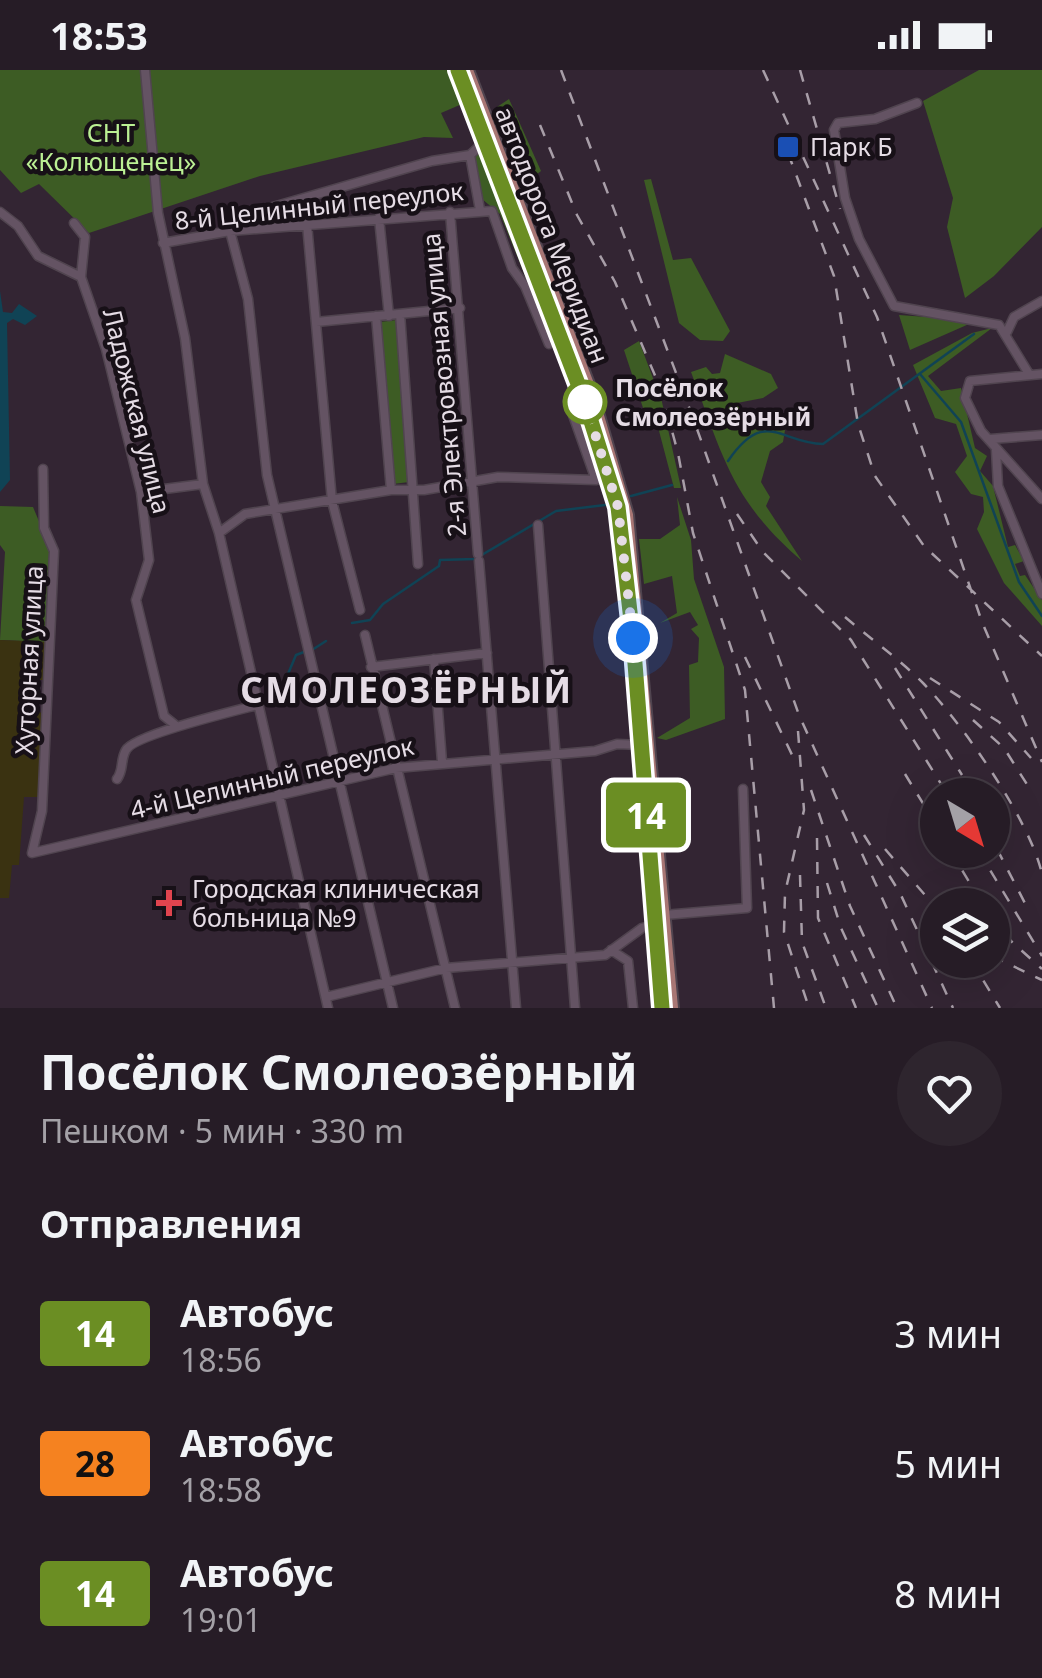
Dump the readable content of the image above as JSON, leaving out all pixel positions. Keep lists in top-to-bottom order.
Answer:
{
  "streets": {
    "main road": ["автодорога Меридиан"],
    "street": [
      "8-й Целинный переулок",
      "2-я Электровозная улица",
      "Ладожская улица",
      "Хуторная улица",
      "4-й Целинный переулок"
    ]
  },
  "crossings": [
    ["8-й Целинный переулок", "2-я Электровозная улица"],
    ["автодорога Меридиан", "4-й Целинный переулок"],
    ["2-я Электровозная улица", "4-й Целинный переулок"],
    ["Хуторная улица", "4-й Целинный переулок"]
  ],
  "districts": ["СМОЛЕОЗЁРНЫЙ"],
  "parks": ["СНТ «Колющенец»"],
  "places": {
    "transit": ["Парк Б"],
    "other": ["Посёлок Смолеозёрный"],
    "health": ["Городская клиническая больница №9"]
  },
  "lines": ["bus line 14"],
  "north": "bottom right",
  "page": {
    "status": "18:53",
    "on_map": "14",
    "heading": [
      ["Посёлок Смолеозёрный", "Пешком · 5 мин · 330 m"],
      "Отправления"
    ],
    "list": [
      {
        "mark": "14",
        "name": "Автобус",
        "note": "18:56",
        "value": "3 мин"
      },
      {
        "mark": "28",
        "name": "Автобус",
        "note": "18:58",
        "value": "5 мин"
      },
      {
        "mark": "14",
        "name": "Автобус",
        "note": "19:01",
        "value": "8 мин"
      }
    ]
  }
}
